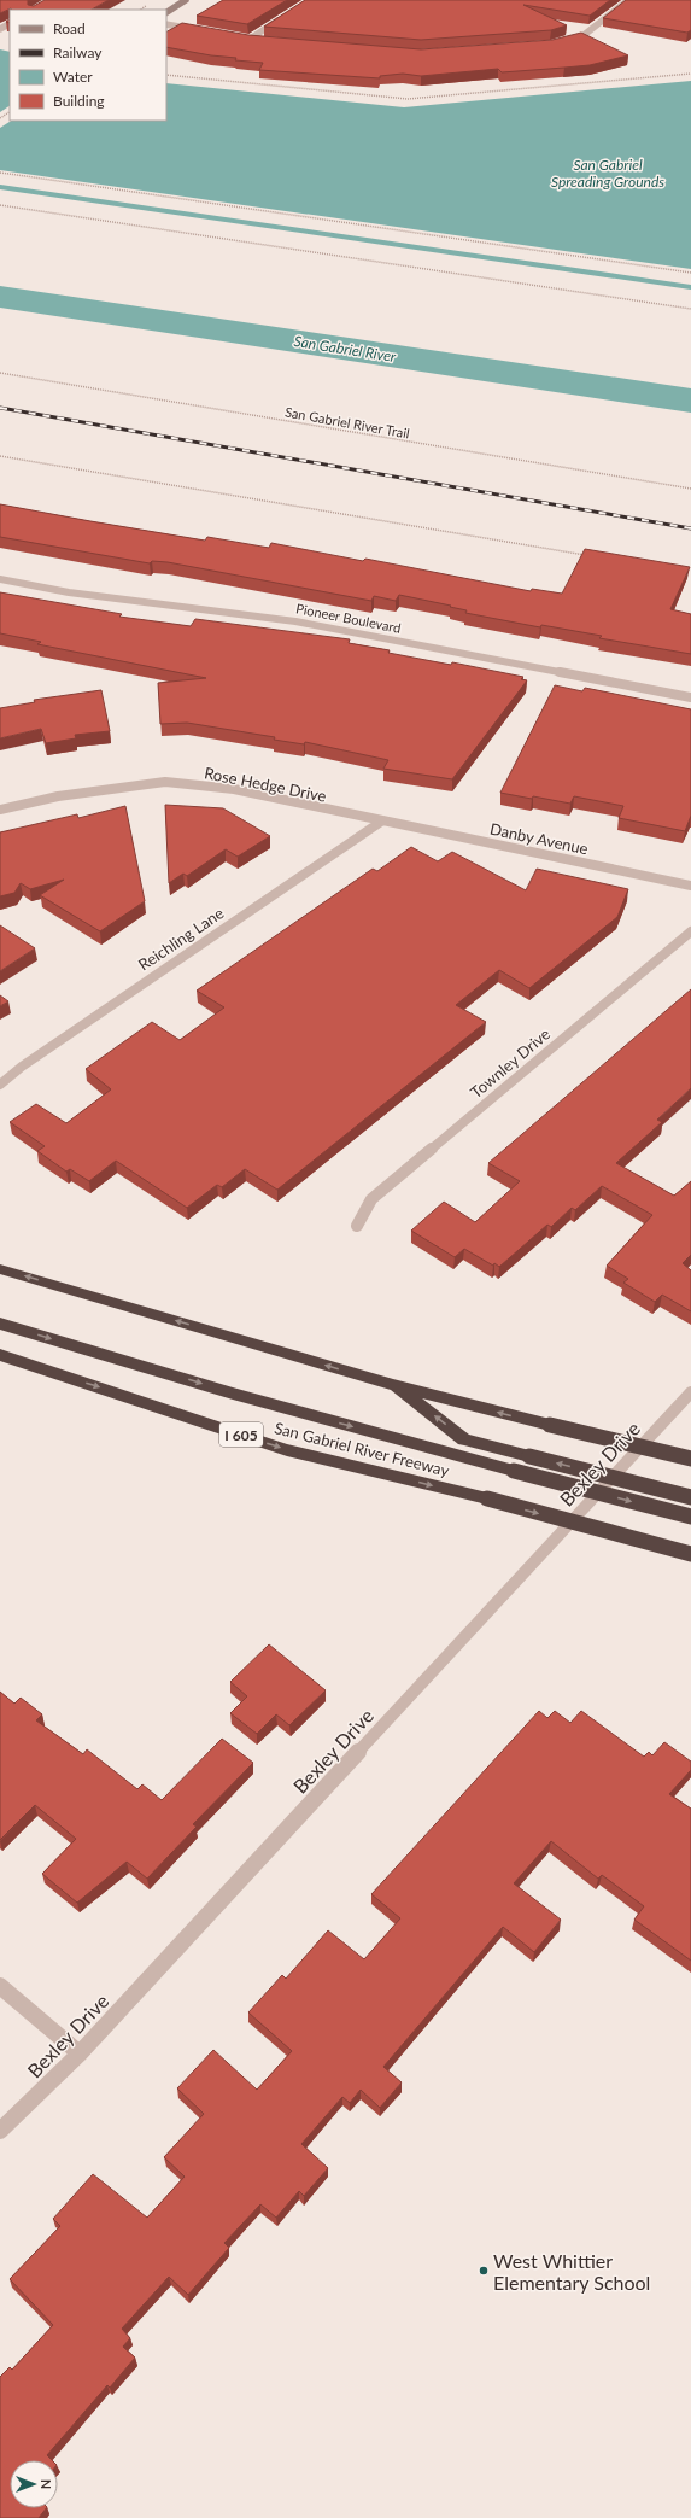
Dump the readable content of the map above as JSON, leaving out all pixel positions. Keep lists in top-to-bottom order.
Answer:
{
  "streets": {
    "highway": ["I 605", "San Gabriel River Freeway"],
    "street": [
      "Pioneer Boulevard",
      "Rose Hedge Drive",
      "Danby Avenue",
      "Reichling Lane",
      "Townley Drive",
      "Bexley Drive"
    ],
    "path": ["San Gabriel River Trail"]
  },
  "crossings": [
    ["Rose Hedge Drive", "Danby Avenue"],
    ["Rose Hedge Drive", "Reichling Lane"],
    ["Danby Avenue", "Reichling Lane"]
  ],
  "water": ["San Gabriel Spreading Grounds", "San Gabriel River"],
  "places": ["West Whittier Elementary School"],
  "legend": [
    "Road",
    "Railway",
    "Water",
    "Building"
  ],
  "north": "right"
}
